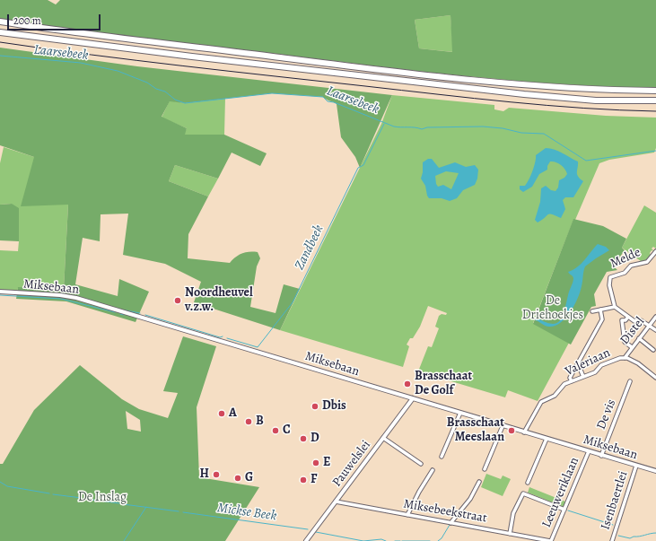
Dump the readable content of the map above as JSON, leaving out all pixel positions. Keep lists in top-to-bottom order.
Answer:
{
  "streets": {
    "street": [
      "Melde",
      "Miksebaan",
      "Distel",
      "Valeriaan",
      "De vis",
      "Pauwelslei",
      "Leeuweriklaan",
      "Isenbaertlei",
      "Miksebeekstraat"
    ]
  },
  "crossings": [
    ["Miksebaan", "Valeriaan"],
    ["Miksebaan", "De vis"],
    ["Miksebaan", "Pauwelslei"],
    ["Miksebaan", "Leeuweriklaan"],
    ["Miksebaan", "Isenbaertlei"],
    ["Distel", "Valeriaan"],
    ["Pauwelslei", "Miksebeekstraat"],
    ["Leeuweriklaan", "Miksebeekstraat"]
  ],
  "water": ["Laarsebeek", "Zandbeek", "Mickse Beek"],
  "parks": ["De Driehoekjes", "De Inslag"],
  "places": [
    "Noordheuvel v.z.w.",
    "Brasschaat De Golf",
    "Dbis",
    "A",
    "B",
    "C",
    "Brasschaat Meeslaan",
    "D",
    "E",
    "H",
    "G",
    "F"
  ],
  "scale_bar": "200 m"
}
